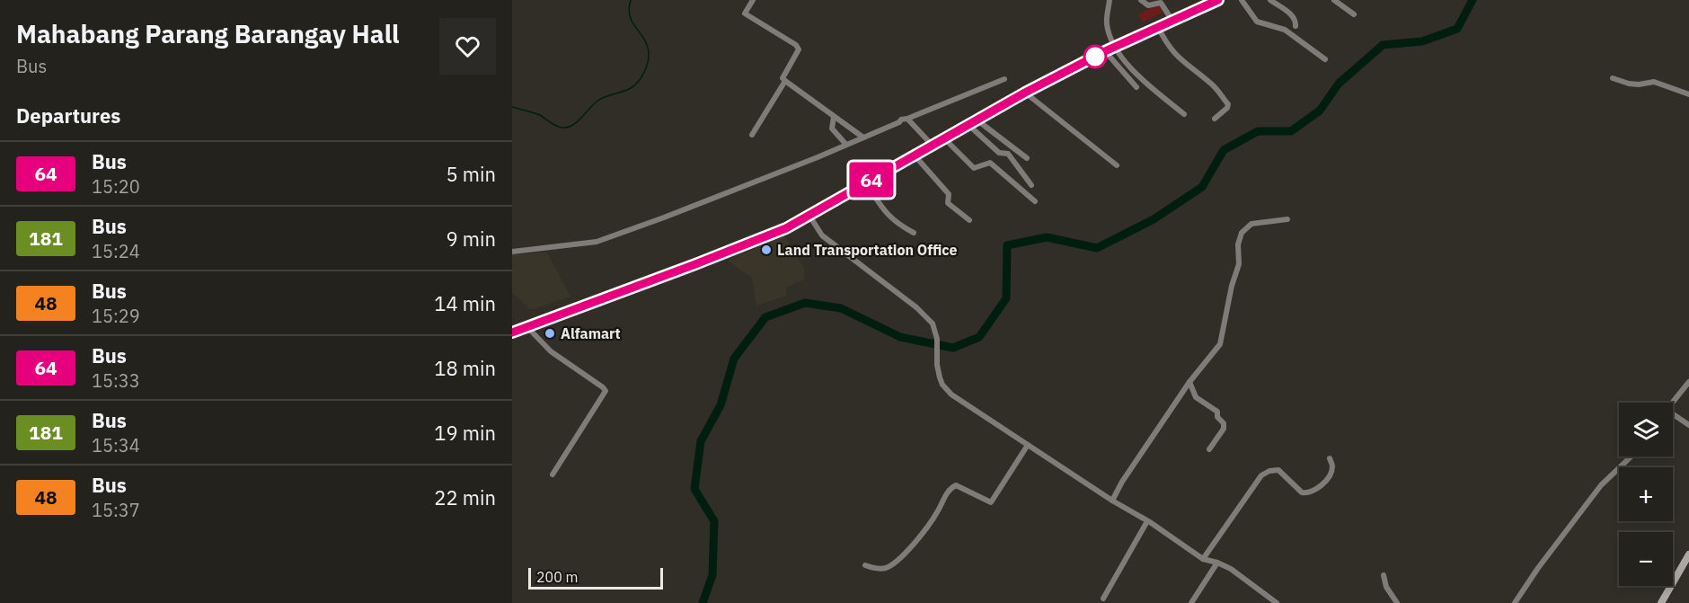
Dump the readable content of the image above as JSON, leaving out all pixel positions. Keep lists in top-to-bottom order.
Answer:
{
  "places": ["Land Transportation Office", "Alfamart"],
  "lines": ["bus line 64"],
  "scale_bar": "200 m",
  "page": {
    "heading": [
      ["Mahabang Parang Barangay Hall", "Bus"],
      "Departures"
    ],
    "on_map": "64",
    "list": [
      {
        "mark": "64",
        "name": "Bus",
        "note": "15:20",
        "value": "5 min"
      },
      {
        "mark": "181",
        "name": "Bus",
        "note": "15:24",
        "value": "9 min"
      },
      {
        "mark": "48",
        "name": "Bus",
        "note": "15:29",
        "value": "14 min"
      },
      {
        "mark": "64",
        "name": "Bus",
        "note": "15:33",
        "value": "18 min"
      },
      {
        "mark": "181",
        "name": "Bus",
        "note": "15:34",
        "value": "19 min"
      },
      {
        "mark": "48",
        "name": "Bus",
        "note": "15:37",
        "value": "22 min"
      }
    ],
    "map_buttons": ["+", "−"],
    "scale": "200 m"
  }
}
